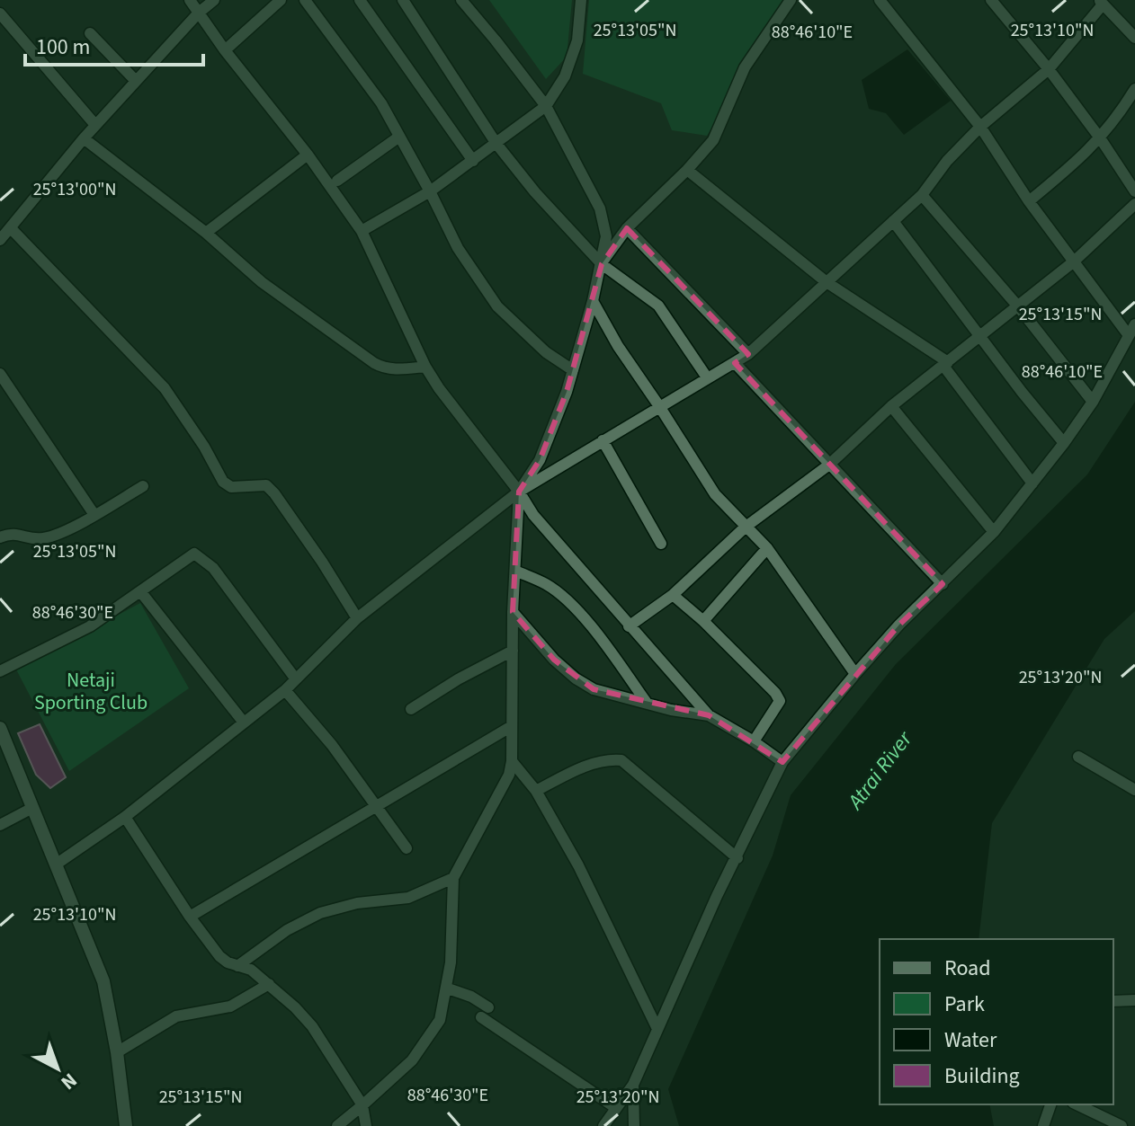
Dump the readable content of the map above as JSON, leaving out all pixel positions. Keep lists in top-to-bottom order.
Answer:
{
  "water": ["Atrai River"],
  "parks": ["Netaji Sporting Club"],
  "legend": [
    "Road",
    "Park",
    "Water",
    "Building"
  ],
  "scale_bar": "100 m",
  "north": "bottom right",
  "coordinates": [
    "25°13'05\"N",
    "25°13'10\"N",
    "88°46'10\"E",
    "25°13'00\"N",
    "25°13'15\"N",
    "88°46'30\"E",
    "25°13'20\"N"
  ]
}
